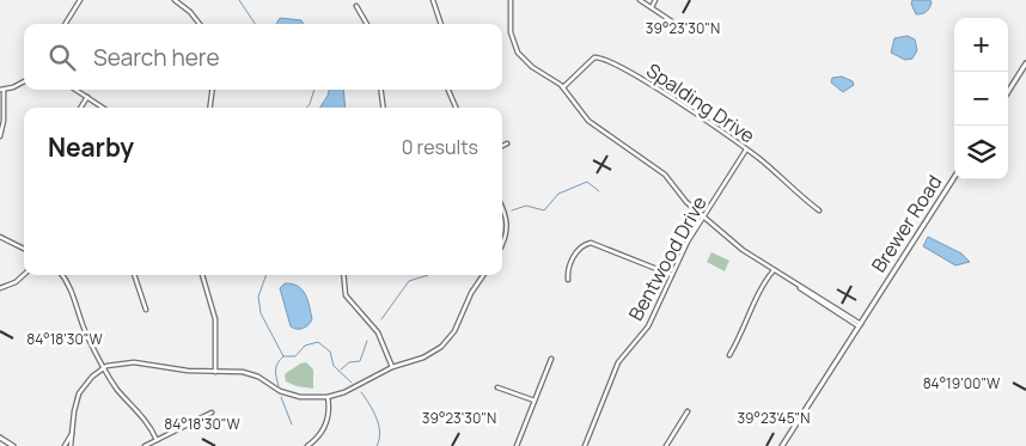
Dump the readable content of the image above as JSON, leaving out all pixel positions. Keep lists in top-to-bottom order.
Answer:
{
  "streets": {
    "street": ["Spalding Drive", "Brewer Road", "Bentwood Drive"]
  },
  "crossings": [
    ["Spalding Drive", "Bentwood Drive"]
  ],
  "page": {
    "map_buttons": ["+", "−"],
    "search": "Search here",
    "heading": ["Nearby", "0 results"]
  },
  "coordinates": [
    "39°23'30\"N",
    "84°18'30\"W",
    "84°19'00\"W",
    "39°23'45\"N"
  ]
}
